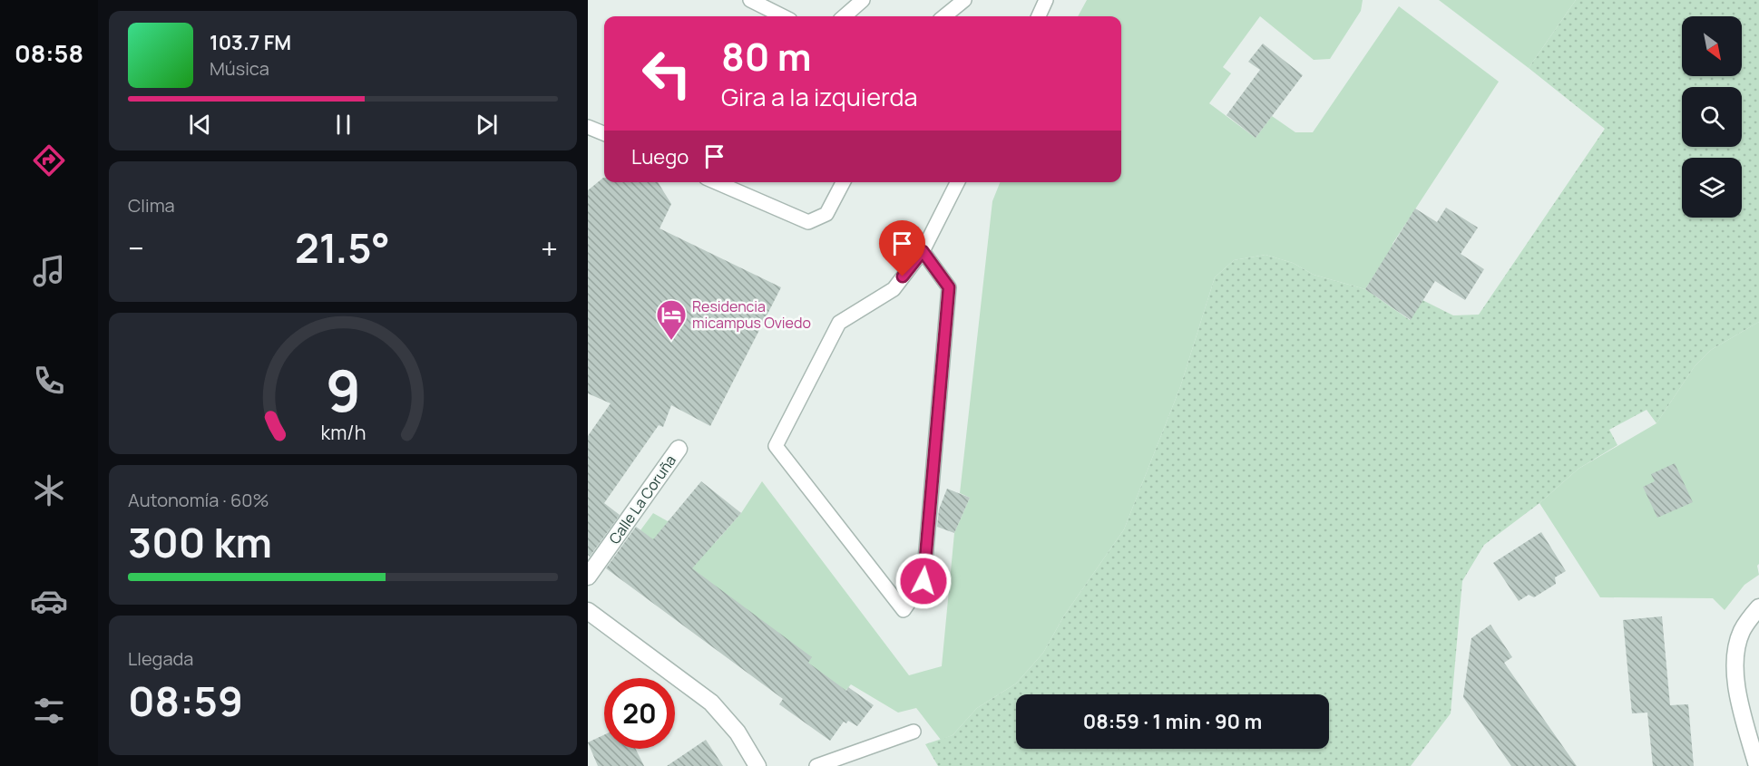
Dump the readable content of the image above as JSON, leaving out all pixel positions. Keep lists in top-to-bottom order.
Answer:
{
  "streets": {
    "street": ["Calle La Coruña"]
  },
  "places": {
    "hotel": ["Residencia micampus Oviedo"]
  },
  "north": "bottom right",
  "page": {
    "tabs": "08:58",
    "turn": ["80 m", "Gira a la izquierda"],
    "song": ["103.7 FM", "Música"],
    "then": "Luego",
    "tile": [
      "Clima",
      ["Autonomía · 60%", "300 km"],
      ["Llegada", "08:59"]
    ],
    "heat": ["−", "21.5°", "+"],
    "limit": "20",
    "trip": "08:59 · 1 min · 90 m",
    "gauge": ["9", "km/h"]
  }
}
